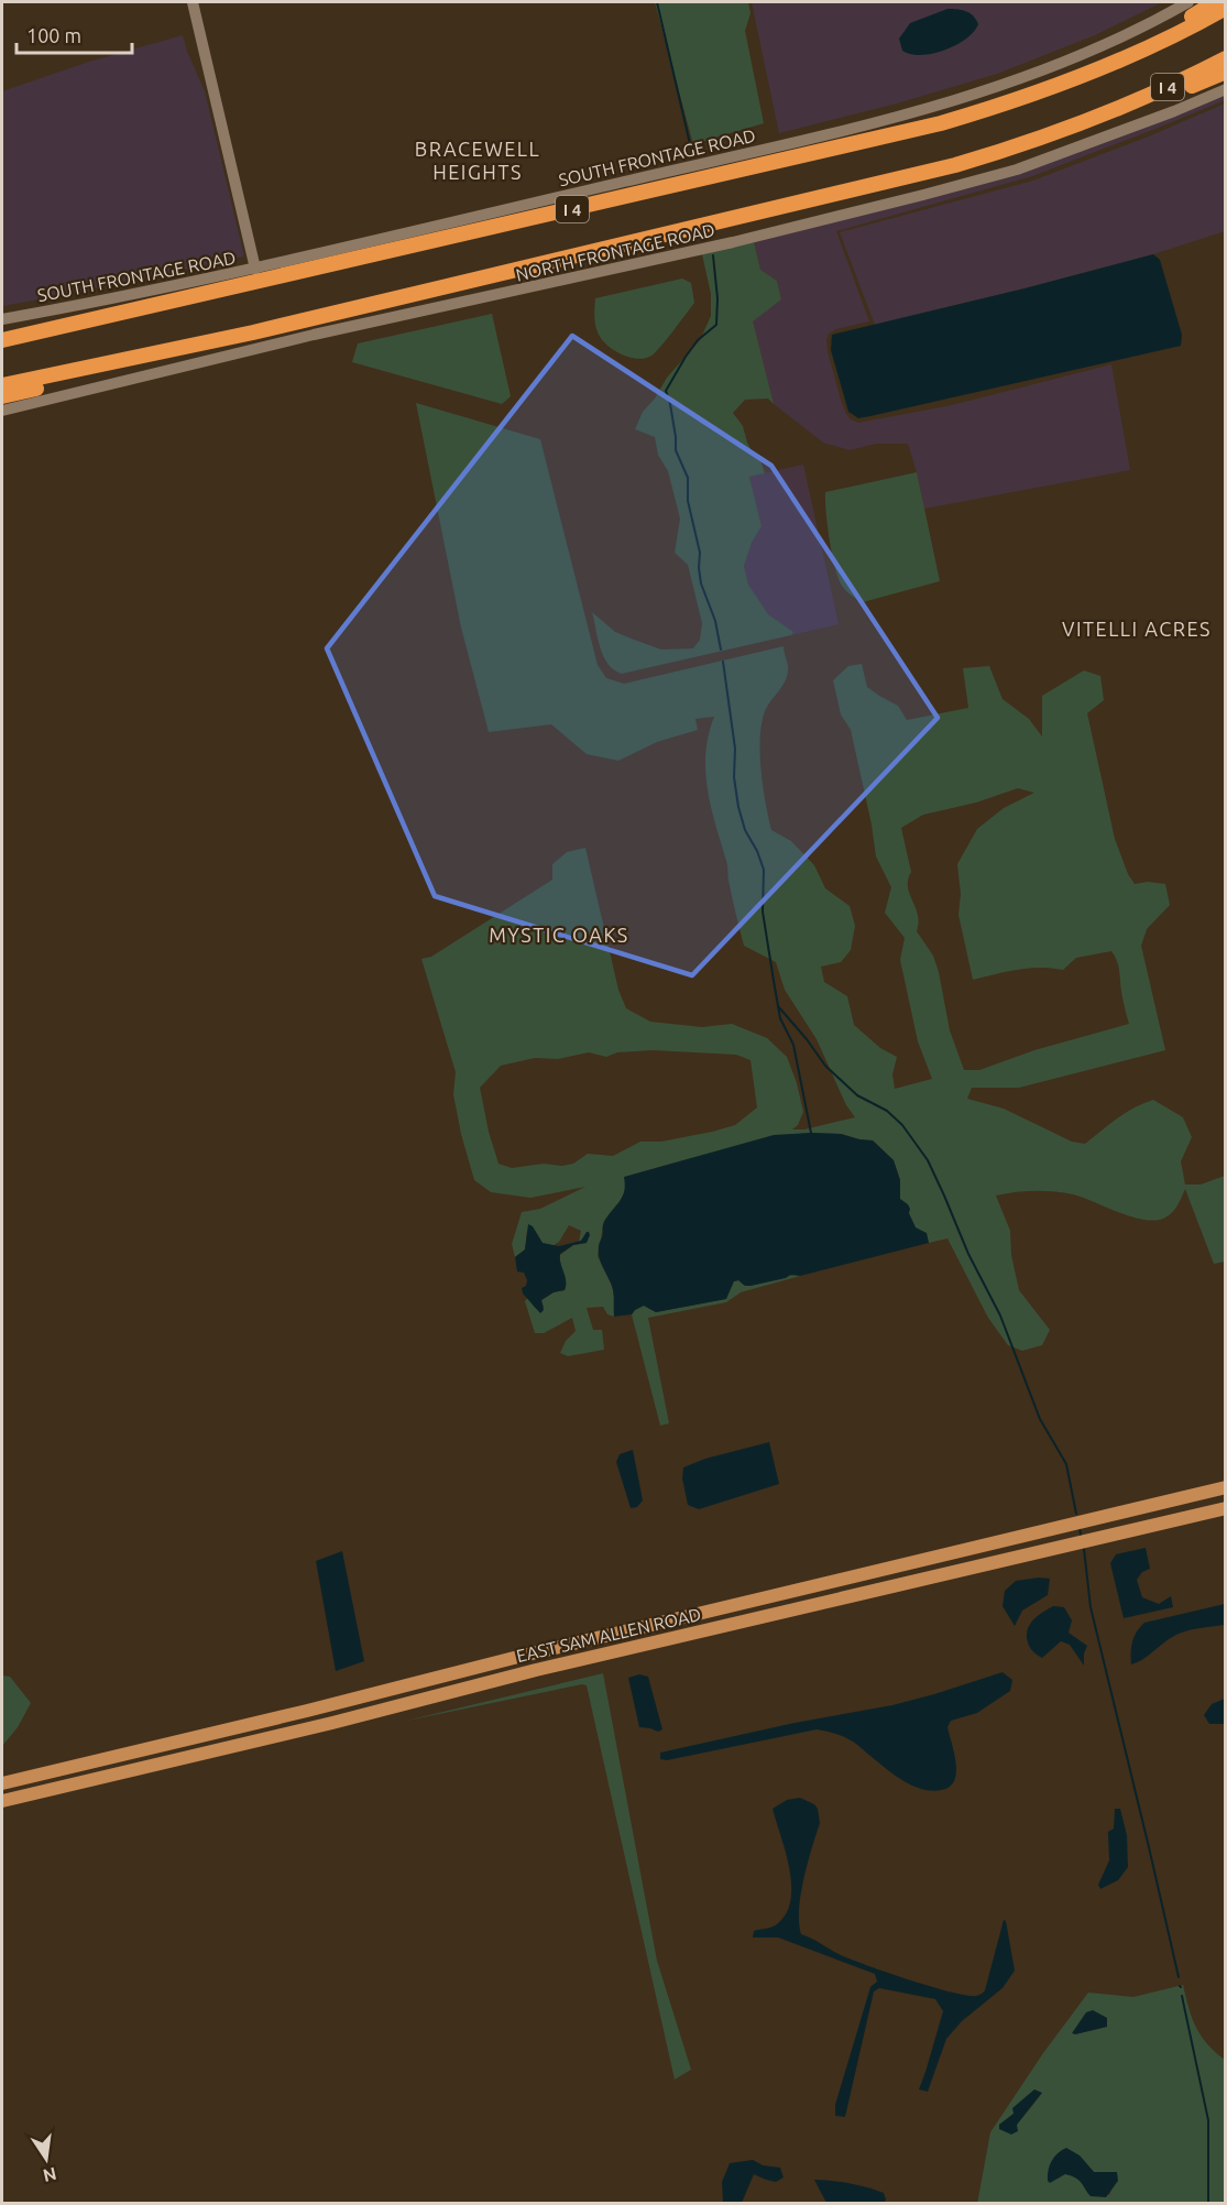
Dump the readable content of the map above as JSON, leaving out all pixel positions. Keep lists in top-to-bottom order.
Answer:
{
  "streets": {
    "highway": ["I 4"],
    "main road": ["EAST SAM ALLEN ROAD"],
    "street": ["SOUTH FRONTAGE ROAD", "NORTH FRONTAGE ROAD"]
  },
  "districts": ["BRACEWELL HEIGHTS", "VITELLI ACRES", "MYSTIC OAKS"],
  "scale_bar": "100 m",
  "north": "bottom"
}
